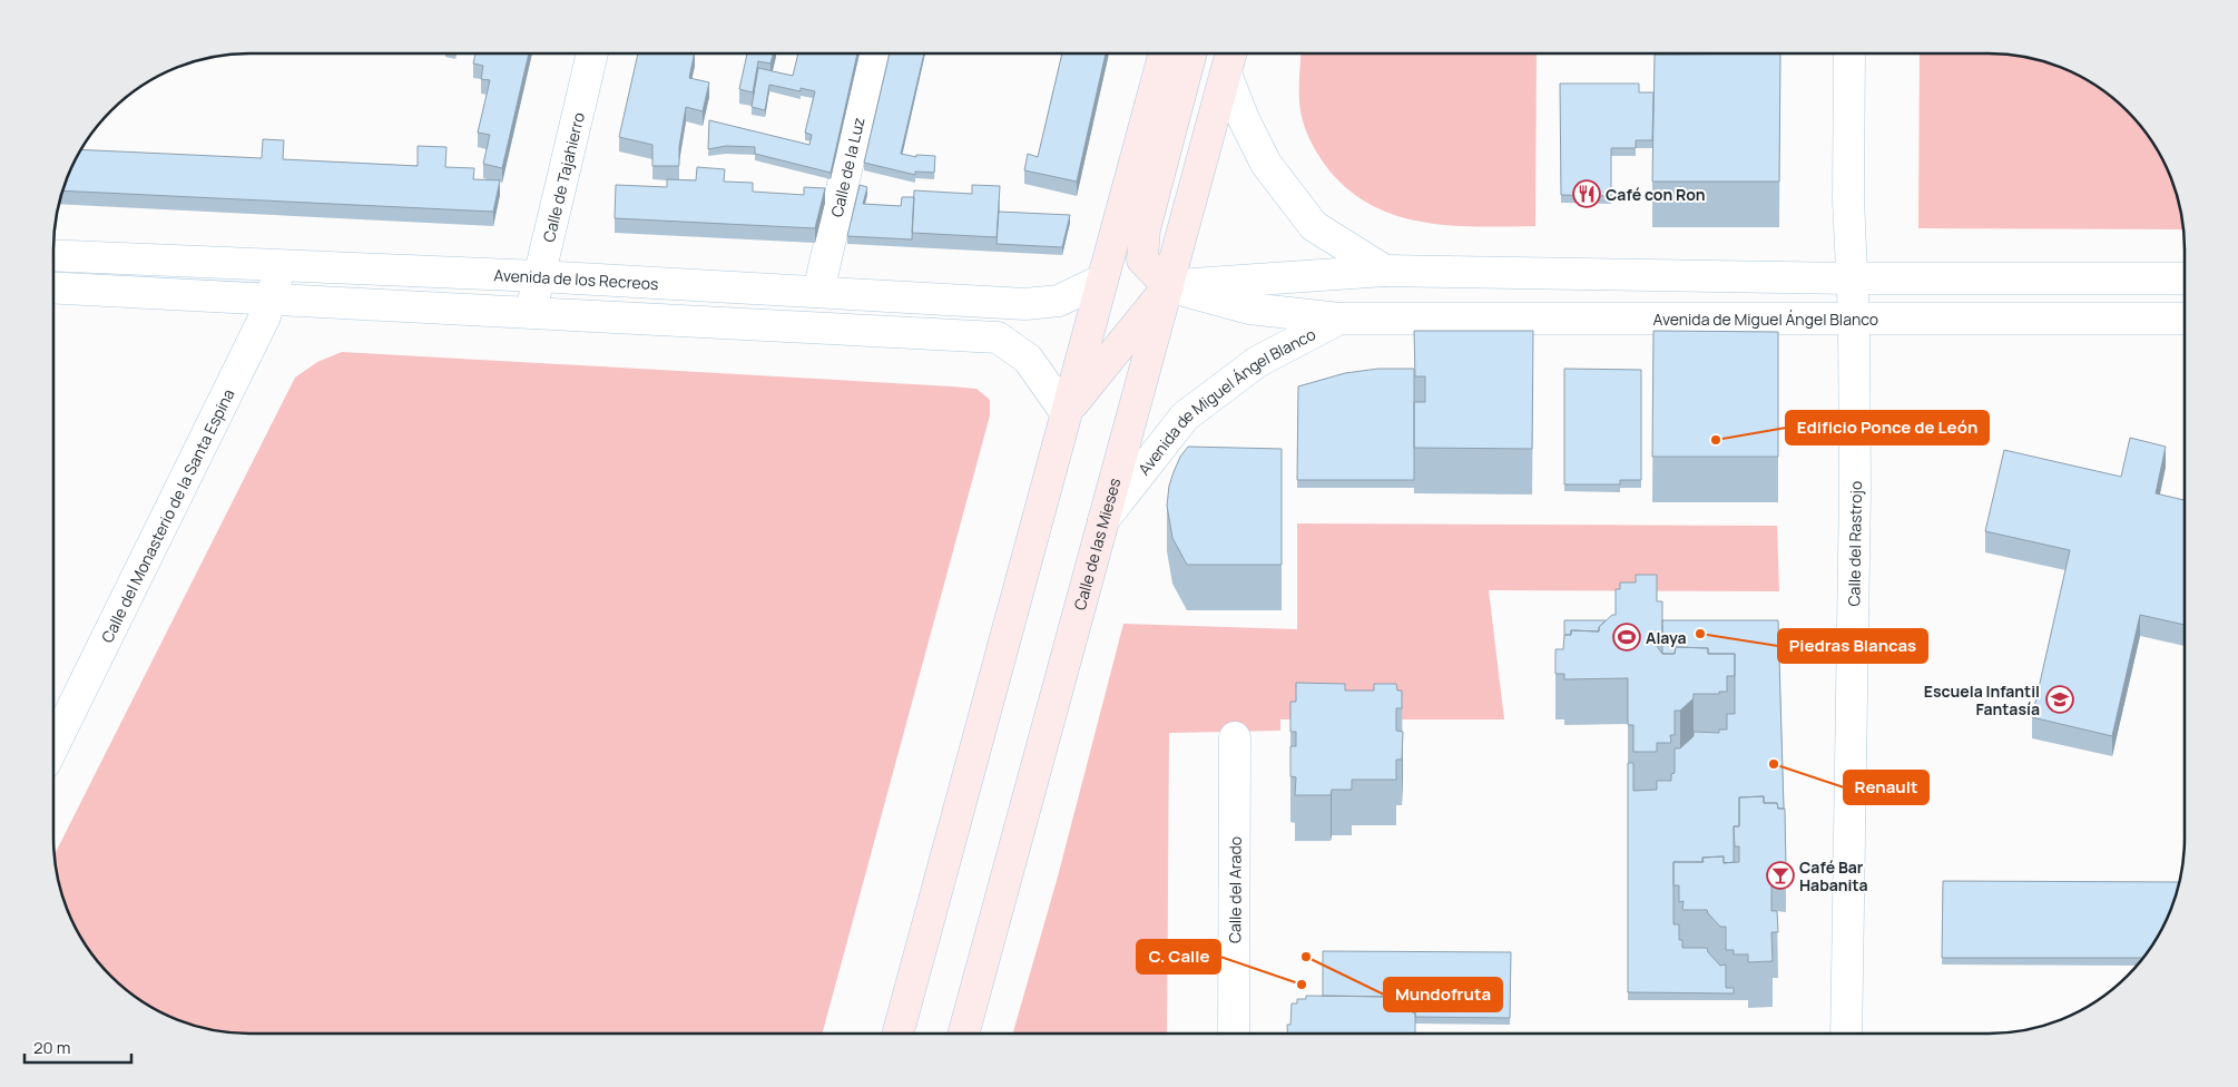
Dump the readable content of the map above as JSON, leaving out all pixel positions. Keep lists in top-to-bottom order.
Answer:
{
  "streets": {
    "main road": ["Calle de las Mieses"],
    "street": [
      "Calle de la Luz",
      "Calle de Tajahierro",
      "Avenida de los Recreos",
      "Avenida de Miguel Ángel Blanco",
      "Calle del Monasterio de la Santa Espina",
      "Calle del Rastrojo",
      "Calle del Arado"
    ]
  },
  "crossings": [
    ["Calle de la Luz", "Avenida de los Recreos"],
    ["Calle de Tajahierro", "Avenida de los Recreos"],
    ["Avenida de los Recreos", "Calle del Monasterio de la Santa Espina"],
    ["Avenida de Miguel Ángel Blanco", "Calle de las Mieses"],
    ["Avenida de Miguel Ángel Blanco", "Calle del Rastrojo"]
  ],
  "places": {
    "restaurant": ["Café con Ron"],
    "other": [
      "Edificio Ponce de León",
      "Piedras Blancas",
      "Renault",
      "Mundofruta",
      "C. Calle"
    ],
    "sports": ["Alaya"],
    "school or university": ["Escuela Infantil Fantasía"],
    "bar": ["Café Bar Habanita"]
  },
  "scale_bar": "20 m"
}
